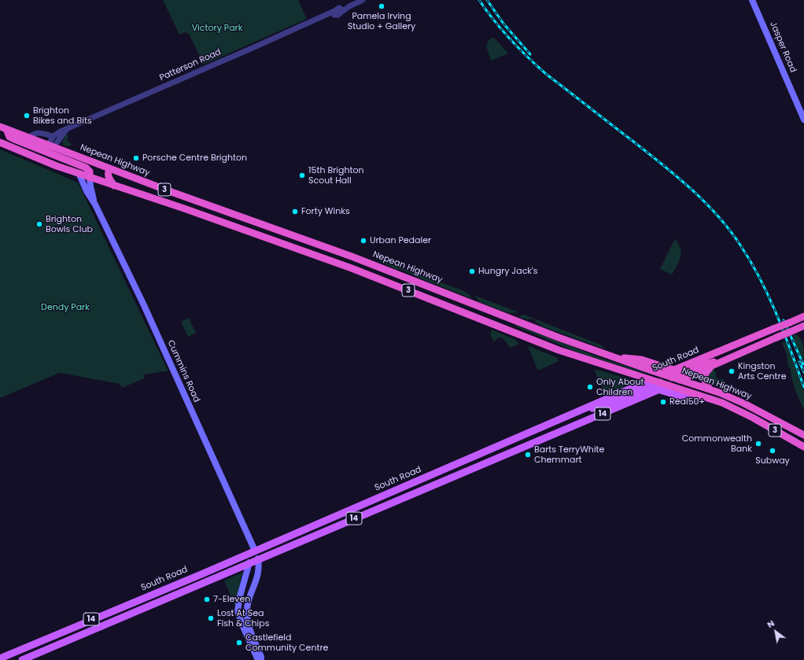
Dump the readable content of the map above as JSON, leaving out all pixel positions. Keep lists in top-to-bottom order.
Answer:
{
  "streets": {
    "highway": [
      "Nepean Highway",
      "3",
      "South Road",
      "14"
    ],
    "main road": ["Jasper Road", "Cummins Road"],
    "street": ["Patterson Road"]
  },
  "crossings": [
    ["Patterson Road", "Nepean Highway"],
    ["Nepean Highway", "South Road"],
    ["Nepean Highway", "Cummins Road"],
    ["South Road", "Cummins Road"]
  ],
  "parks": ["Victory Park", "Dendy Park"],
  "places": [
    "Pamela Irving Studio + Gallery",
    "Brighton Bikes and Bits",
    "Porsche Centre Brighton",
    "15th Brighton Scout Hall",
    "Forty Winks",
    "Brighton Bowls Club",
    "Urban Pedaler",
    "Hungry Jack's",
    "Kingston Arts Centre",
    "Only About Children",
    "Real50+",
    "Commonwealth Bank",
    "Subway",
    "Barts TerryWhite Chemmart",
    "7-Eleven",
    "Lost At Sea Fish & Chips",
    "Castlefield Community Centre"
  ],
  "north": "top left"
}
